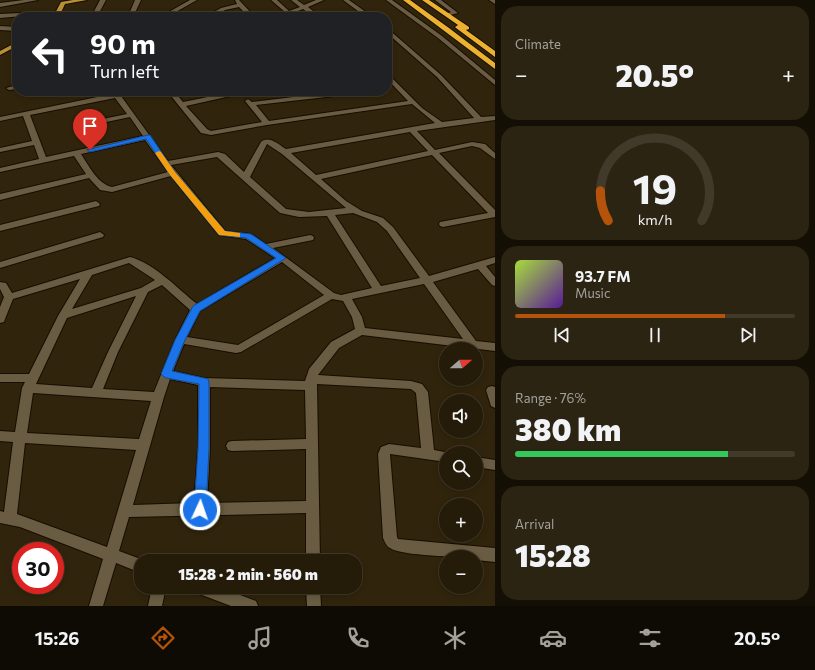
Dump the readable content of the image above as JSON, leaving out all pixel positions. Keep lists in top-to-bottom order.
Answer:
{
  "north": "right",
  "page": {
    "tile": [
      "Climate",
      ["Range · 76%", "380 km"],
      ["Arrival", "15:28"]
    ],
    "turn": ["90 m", "Turn left"],
    "heat": ["−", "20.5°", "+"],
    "song": ["93.7 FM", "Music"],
    "map_buttons": ["+", "−"],
    "limit": "30",
    "trip": "15:28 · 2 min · 560 m",
    "tabs": ["15:26", "20.5°"],
    "gauge": ["19", "km/h"]
  }
}
